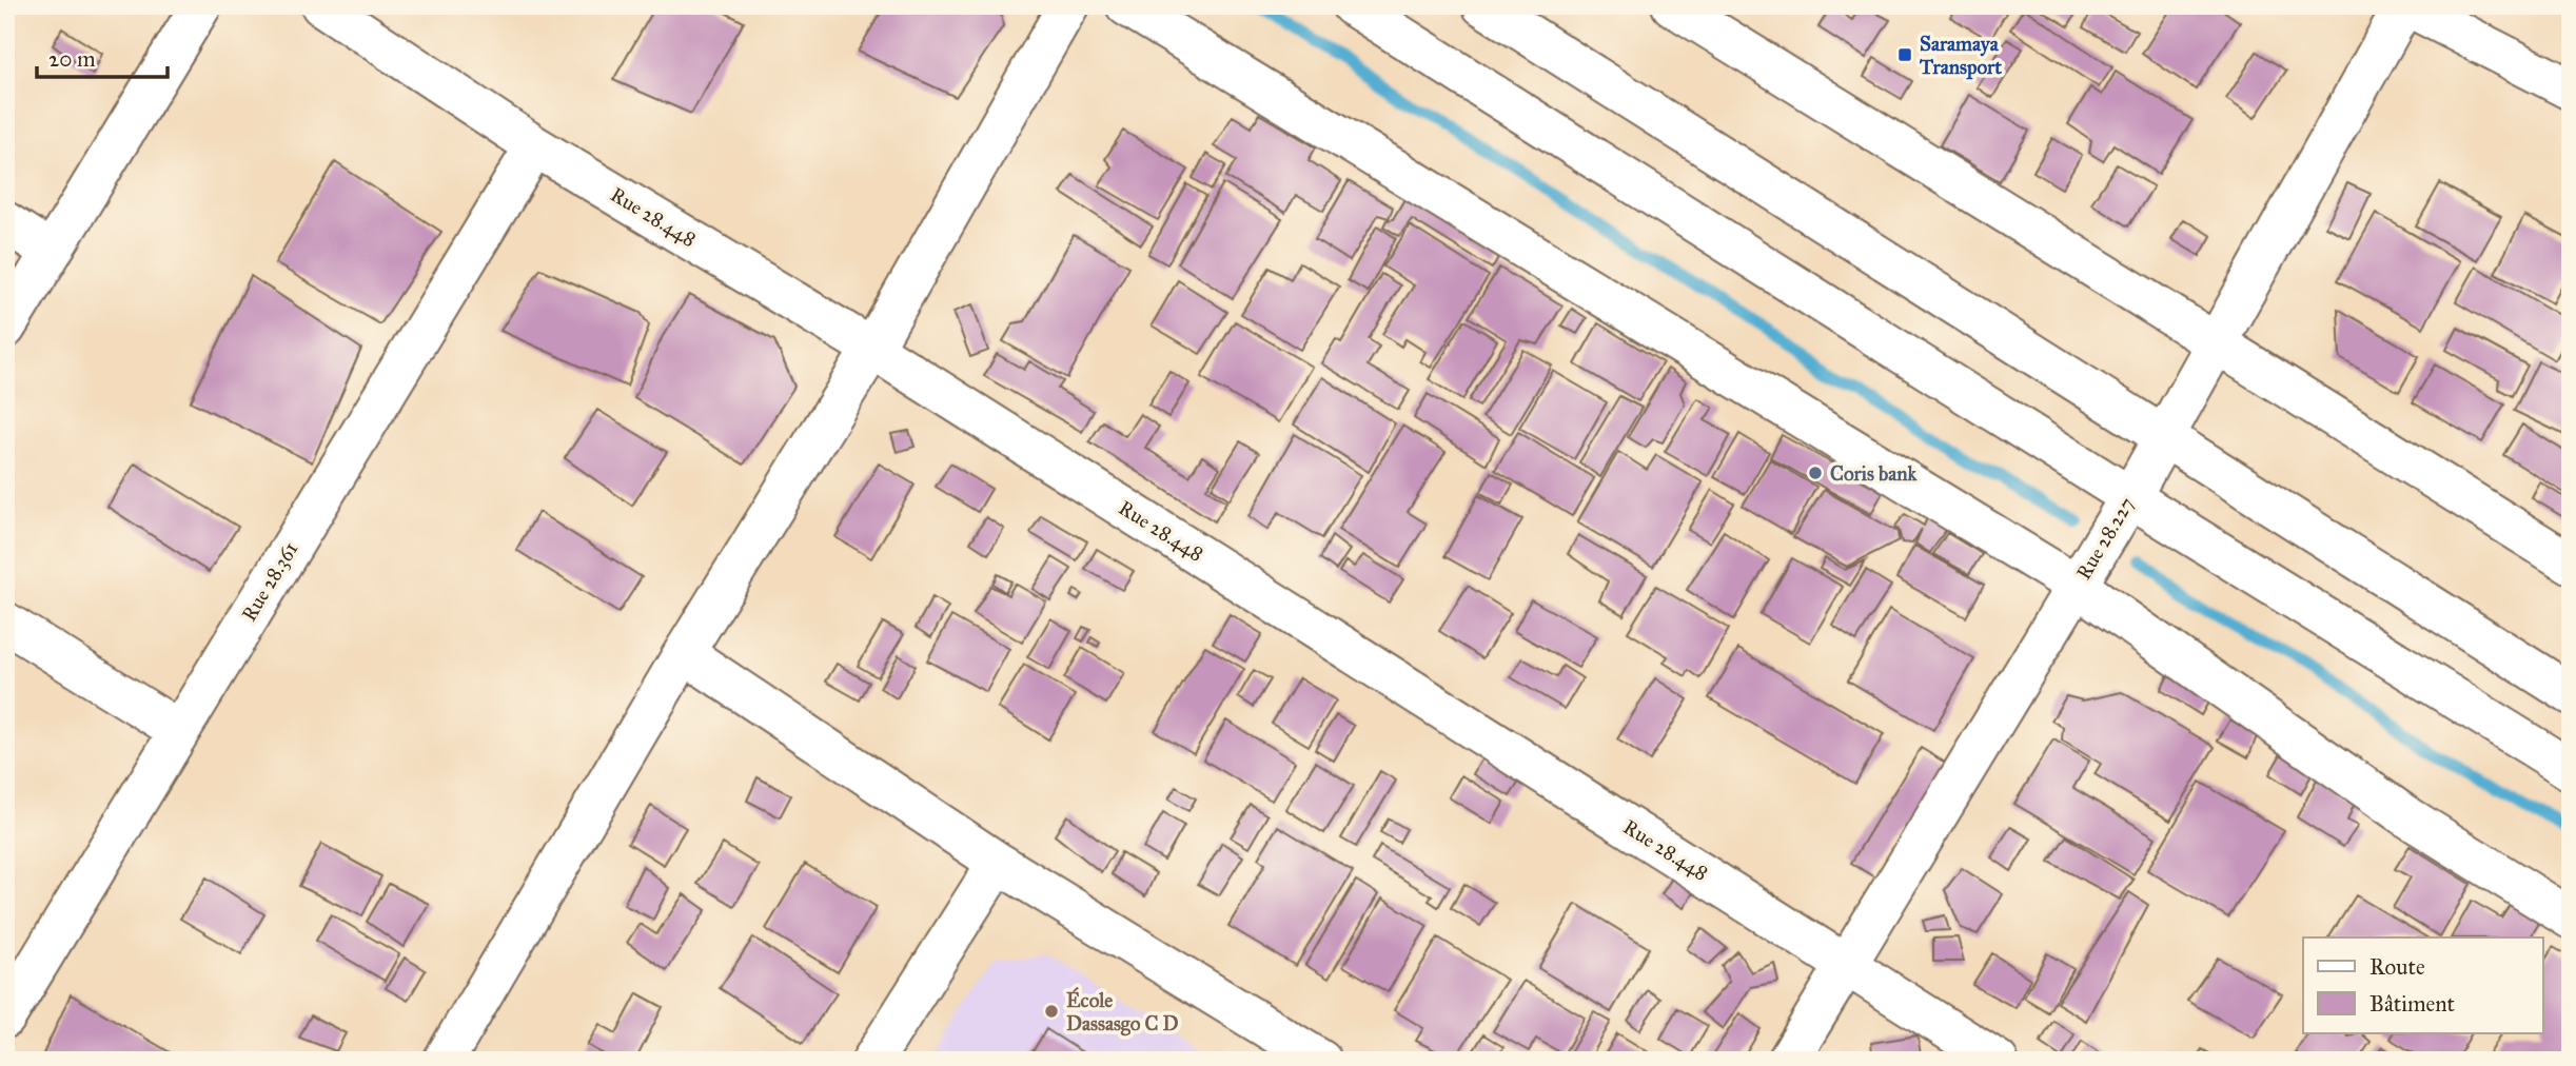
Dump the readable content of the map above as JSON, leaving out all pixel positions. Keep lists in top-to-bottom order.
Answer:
{
  "streets": {
    "street": ["Rue 28.448", "Rue 28.227", "Rue 28.361"]
  },
  "crossings": [
    ["Rue 28.448", "Rue 28.227"],
    ["Rue 28.448", "Rue 28.361"]
  ],
  "places": {
    "transit": ["Saramaya Transport"],
    "other": ["Coris bank", "École Dassasgo C D"]
  },
  "legend": ["Route", "Bâtiment"],
  "scale_bar": "20 m"
}
